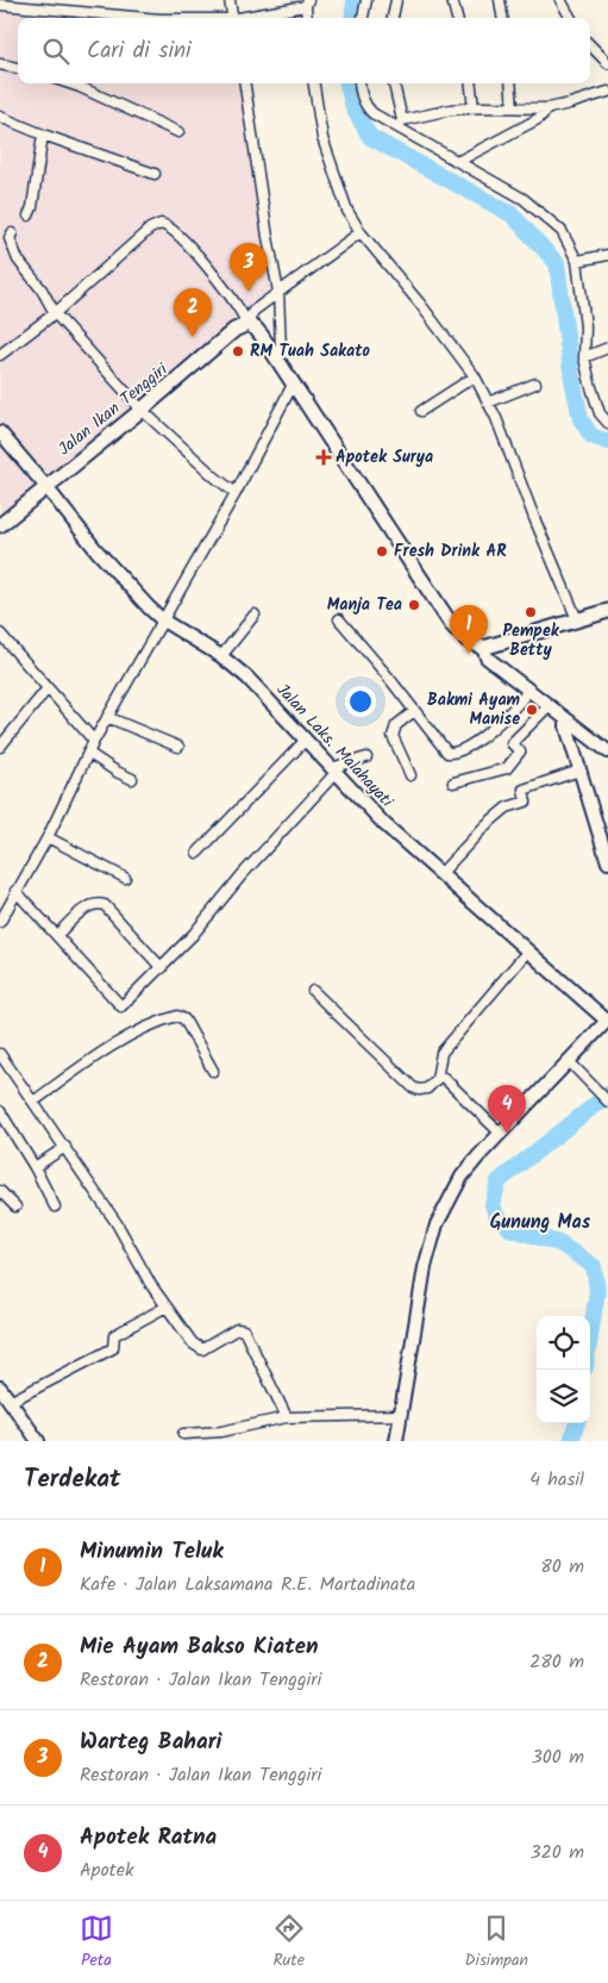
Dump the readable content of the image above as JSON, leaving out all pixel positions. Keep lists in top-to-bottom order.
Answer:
{
  "streets": {
    "main road": ["Jalan Ikan Tenggiri"],
    "street": ["Jalan Laks. Malahayati"]
  },
  "crossings": [
    ["Jalan Ikan Tenggiri", "Jalan Laks. Malahayati"]
  ],
  "districts": ["Gunung Mas"],
  "places": {
    "other": [
      "RM Tuah Sakato",
      "Fresh Drink AR",
      "Manja Tea",
      "Pempek Betty",
      "Bakmi Ayam Manise"
    ],
    "health": ["Apotek Surya"]
  },
  "page": {
    "search": "Cari di sini",
    "pins": [
      "3",
      "2",
      "1",
      "4"
    ],
    "heading": ["Terdekat", "4 hasil"],
    "list": [
      {
        "mark": "1",
        "name": "Minumin Teluk",
        "note": "Kafe · Jalan Laksamana R.E. Martadinata",
        "value": "80 m"
      },
      {
        "mark": "2",
        "name": "Mie Ayam Bakso Kiaten",
        "note": "Restoran · Jalan Ikan Tenggiri",
        "value": "280 m"
      },
      {
        "mark": "3",
        "name": "Warteg Bahari",
        "note": "Restoran · Jalan Ikan Tenggiri",
        "value": "300 m"
      },
      {
        "mark": "4",
        "name": "Apotek Ratna",
        "note": "Apotek",
        "value": "320 m"
      }
    ],
    "nav": ["Peta", "Rute", "Disimpan"]
  }
}
